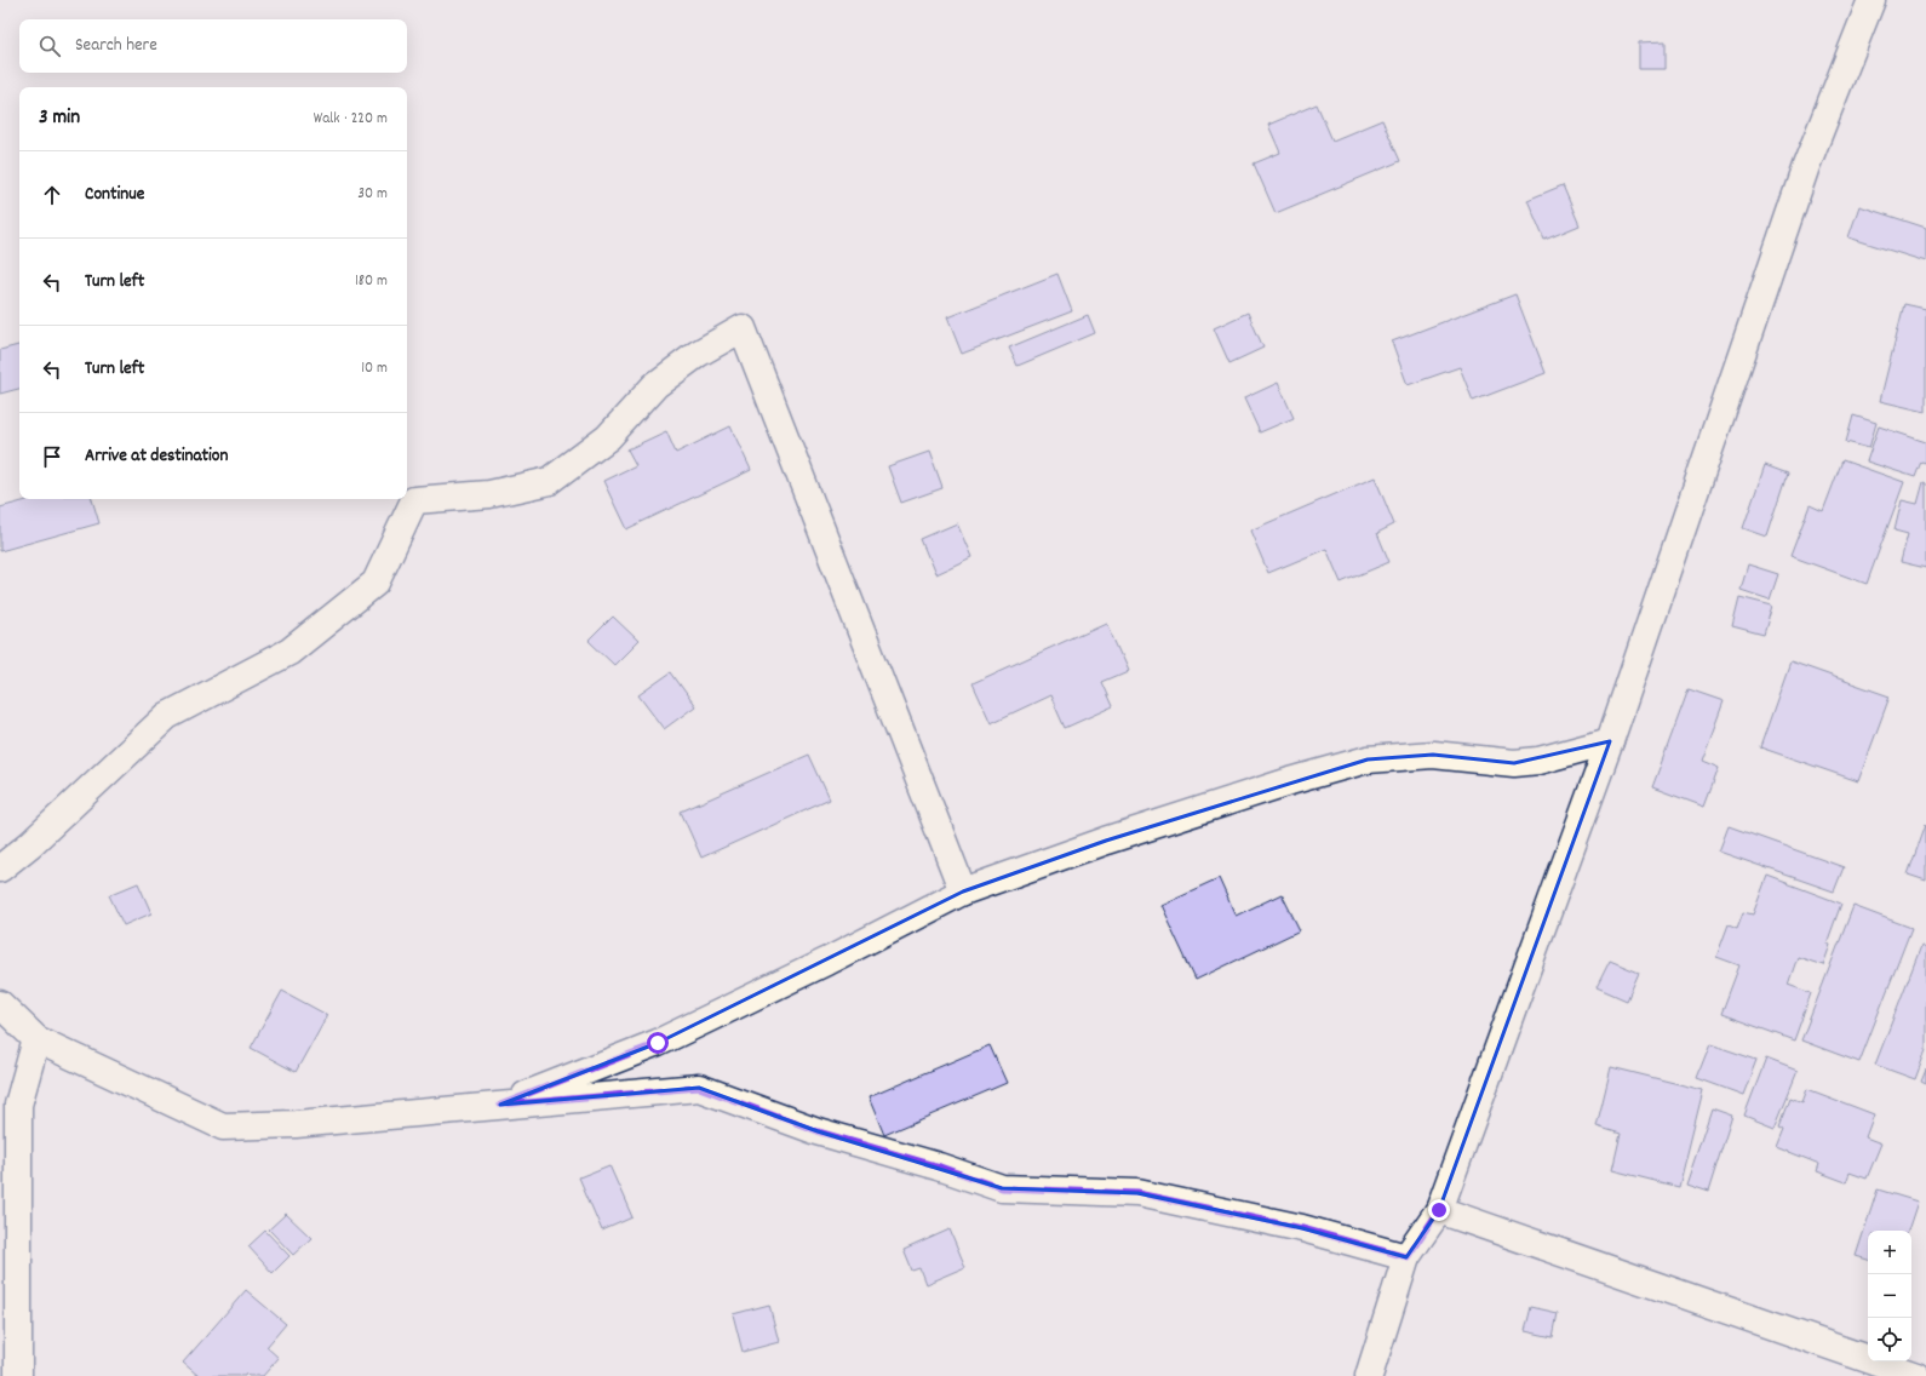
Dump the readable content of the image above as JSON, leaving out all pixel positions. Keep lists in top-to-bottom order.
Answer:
{
  "page": {
    "search": "Search here",
    "heading": ["3 min", "Walk · 220 m"],
    "list": [
      ["Continue", "30 m"],
      ["Turn left", "180 m"],
      ["Turn left", "10 m"],
      "Arrive at destination"
    ],
    "map_buttons": ["+", "−"]
  }
}
